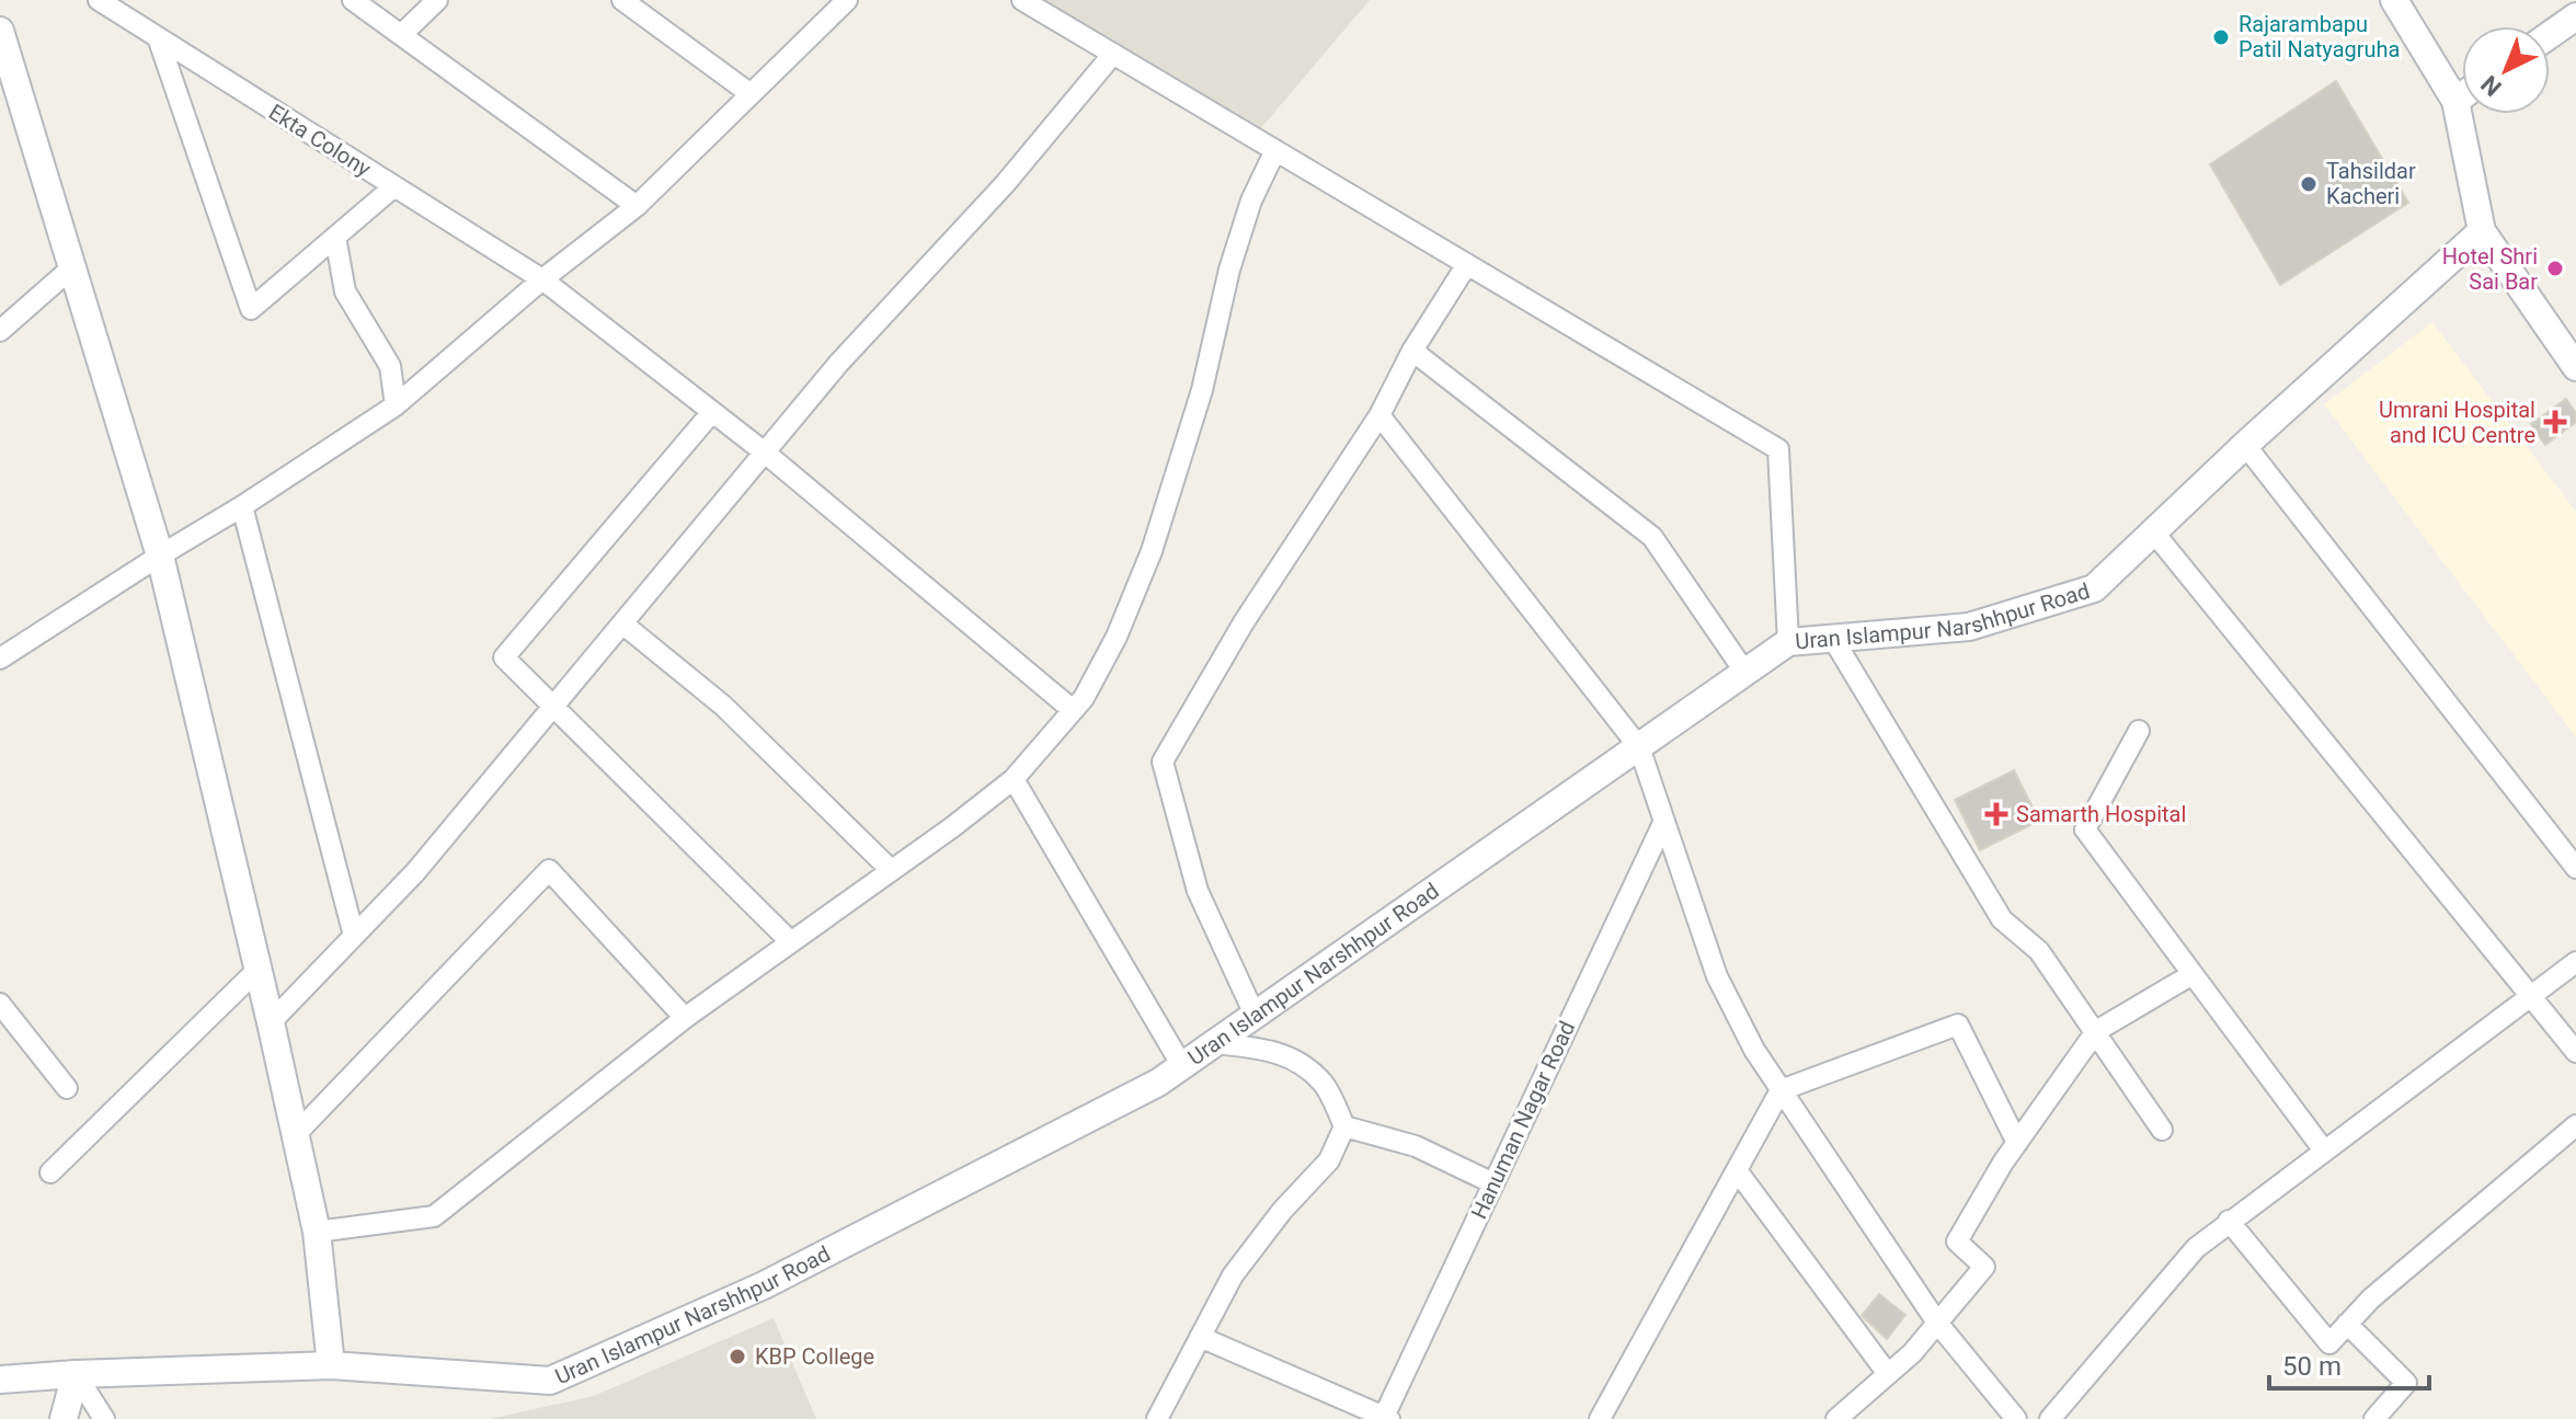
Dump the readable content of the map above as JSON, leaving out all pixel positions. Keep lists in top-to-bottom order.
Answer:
{
  "streets": {
    "main road": ["Uran Islampur Narshhpur Road"],
    "street": ["Ekta Colony", "Hanuman Nagar Road"]
  },
  "places": {
    "other": [
      "Rajarambapu Patil Natyagruha",
      "Tahsildar Kacheri",
      "Hotel Shri Sai Bar",
      "KBP College"
    ],
    "health": ["Umrani Hospital and ICU Centre", "Samarth Hospital"]
  },
  "scale_bar": "50 m",
  "north": "bottom left"
}
